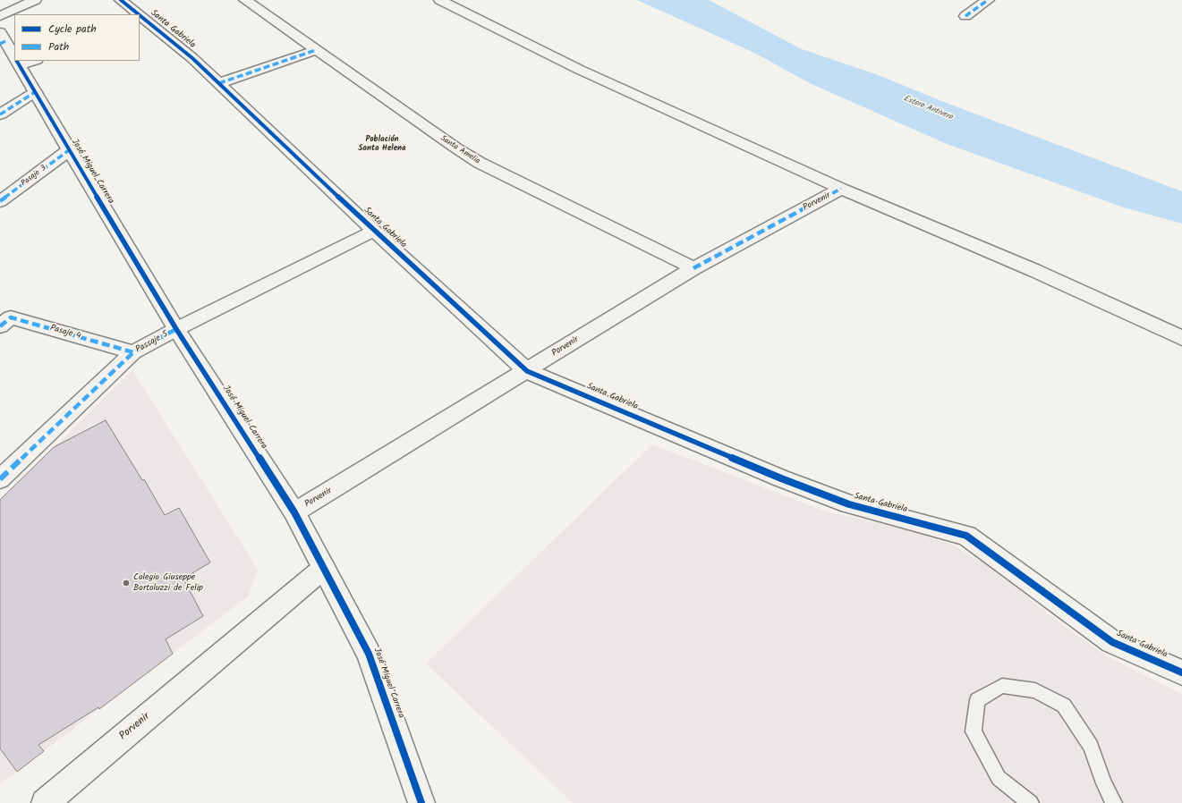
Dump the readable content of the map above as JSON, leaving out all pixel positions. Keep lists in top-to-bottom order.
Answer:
{
  "streets": {
    "street": [
      "Santa Gabriela",
      "Santa Amelia",
      "José Miguel Carrera",
      "Pasaje 3",
      "Porvenir",
      "Pasaje 4",
      "Passaje 5"
    ]
  },
  "crossings": [
    ["Santa Gabriela", "Porvenir"],
    ["Santa Gabriela", "Passaje 5"],
    ["Santa Amelia", "Porvenir"],
    ["José Miguel Carrera", "Pasaje 3"],
    ["José Miguel Carrera", "Porvenir"],
    ["José Miguel Carrera", "Passaje 5"],
    ["Pasaje 4", "Passaje 5"]
  ],
  "districts": ["Población Santa Helena"],
  "water": ["Estero Antivero"],
  "places": ["Colegio Giuseppe Bortoluzzi de Felip"],
  "legend": ["Cycle path", "Path"]
}
